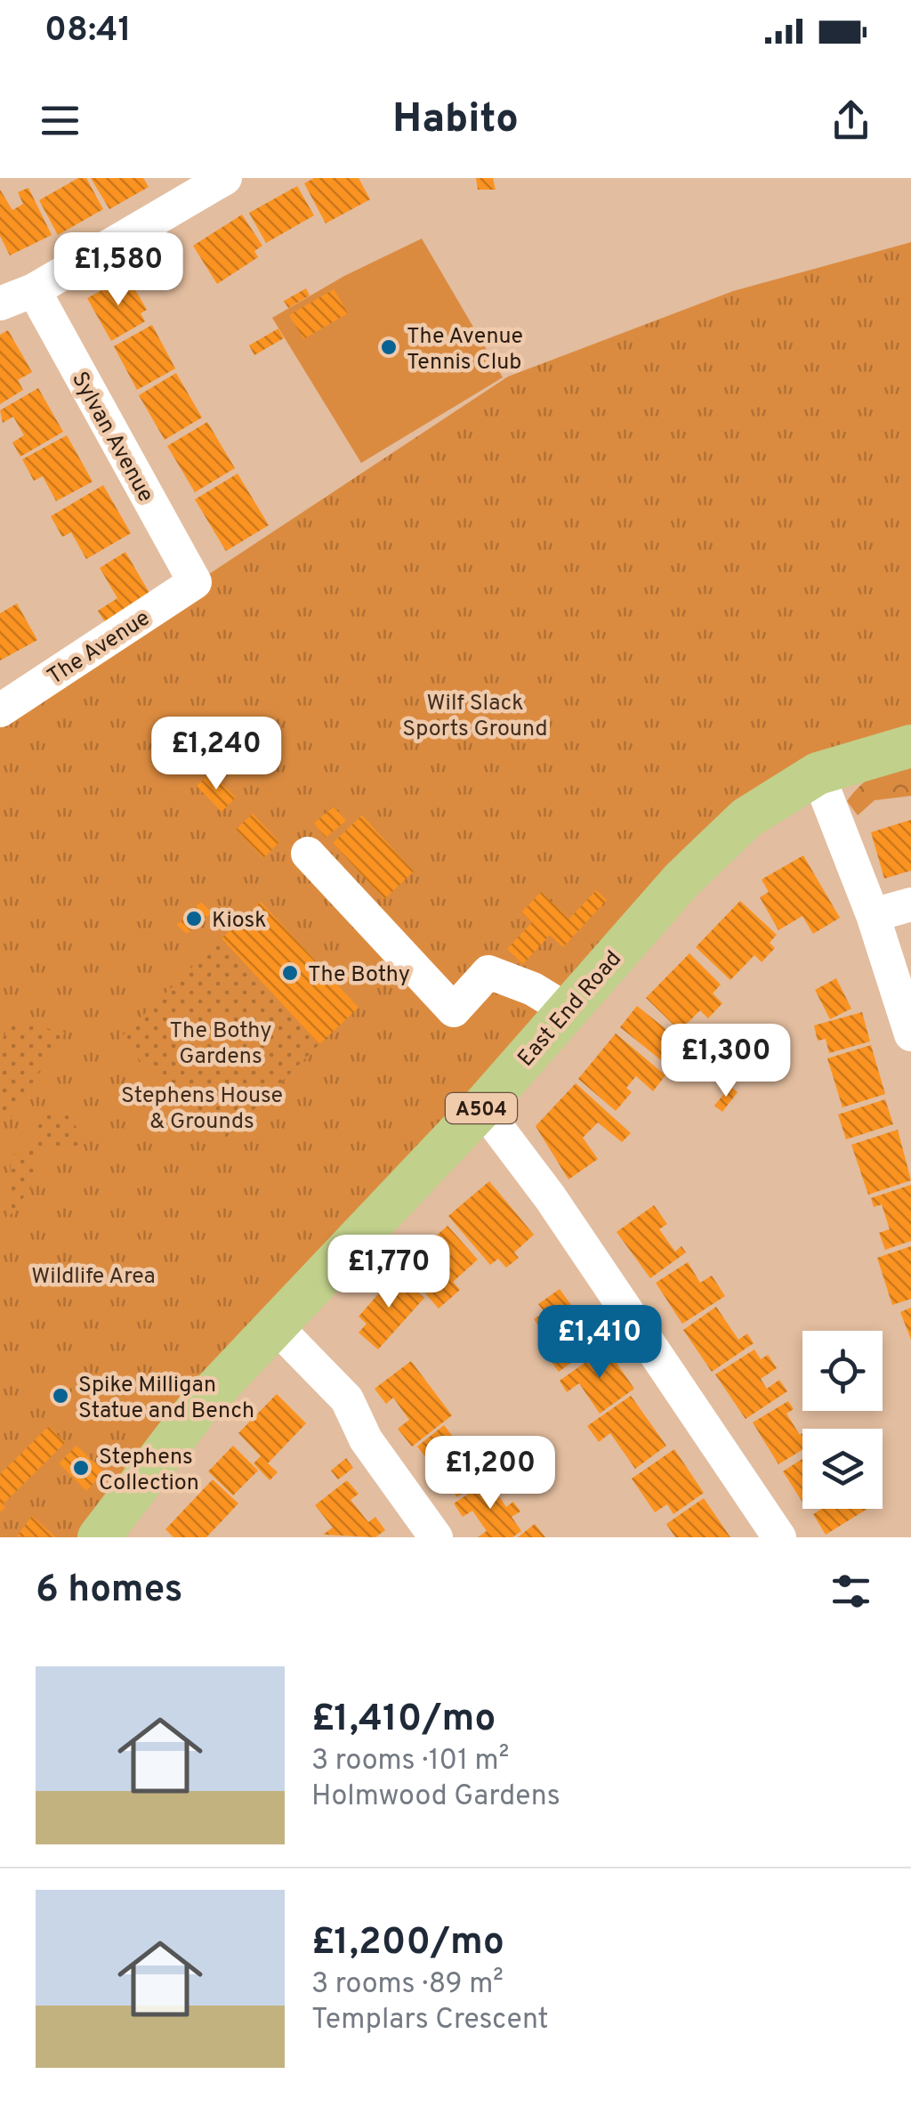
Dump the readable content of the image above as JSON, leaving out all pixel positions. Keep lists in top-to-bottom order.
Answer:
{
  "streets": {
    "main road": ["East End Road", "A504"],
    "street": ["Sylvan Avenue", "The Avenue"]
  },
  "crossings": [
    ["Sylvan Avenue", "The Avenue"]
  ],
  "parks": [
    "Wilf Slack Sports Ground",
    "The Bothy Gardens",
    "Stephens House & Grounds",
    "Wildlife Area"
  ],
  "places": [
    "The Avenue Tennis Club",
    "Kiosk",
    "The Bothy",
    "Spike Milligan Statue and Bench",
    "Stephens Collection"
  ],
  "page": {
    "status": "08:41",
    "header": "Habito",
    "price": [
      "£1,580",
      "£1,240",
      "£1,300",
      "£1,770",
      "£1,410",
      "£1,200"
    ],
    "heading": "6 homes",
    "list": [
      {
        "name": "£1,410/mo",
        "note": "3 rooms · 101 m² · Holmwood Gardens"
      },
      {
        "name": "£1,200/mo",
        "note": "3 rooms · 89 m² · Templars Crescent"
      }
    ]
  }
}
